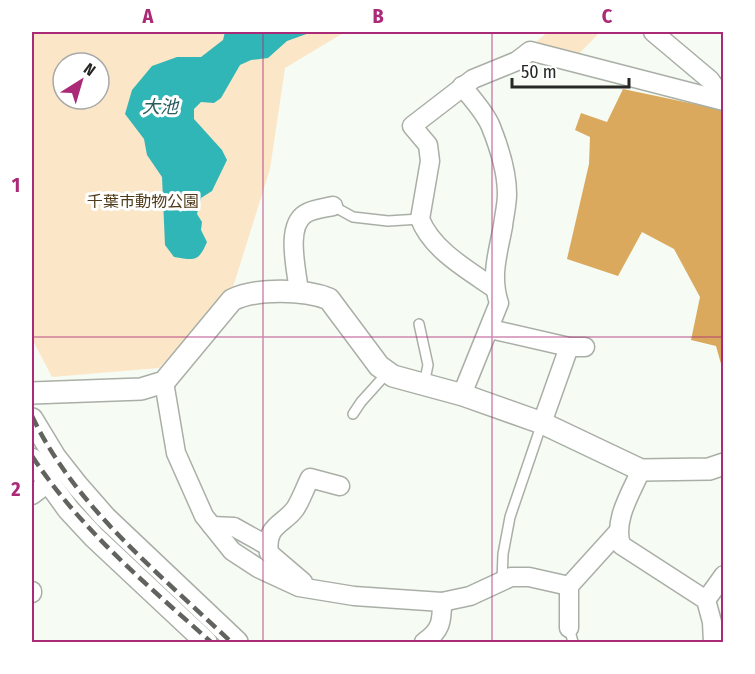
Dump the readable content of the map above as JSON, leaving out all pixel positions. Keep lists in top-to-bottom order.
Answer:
{
  "water": ["大池"],
  "parks": ["千葉市動物公園"],
  "scale_bar": "50 m",
  "north": "top right",
  "grid": {
    "columns": ["A", "B", "C"],
    "rows": ["1", "2"]
  }
}
